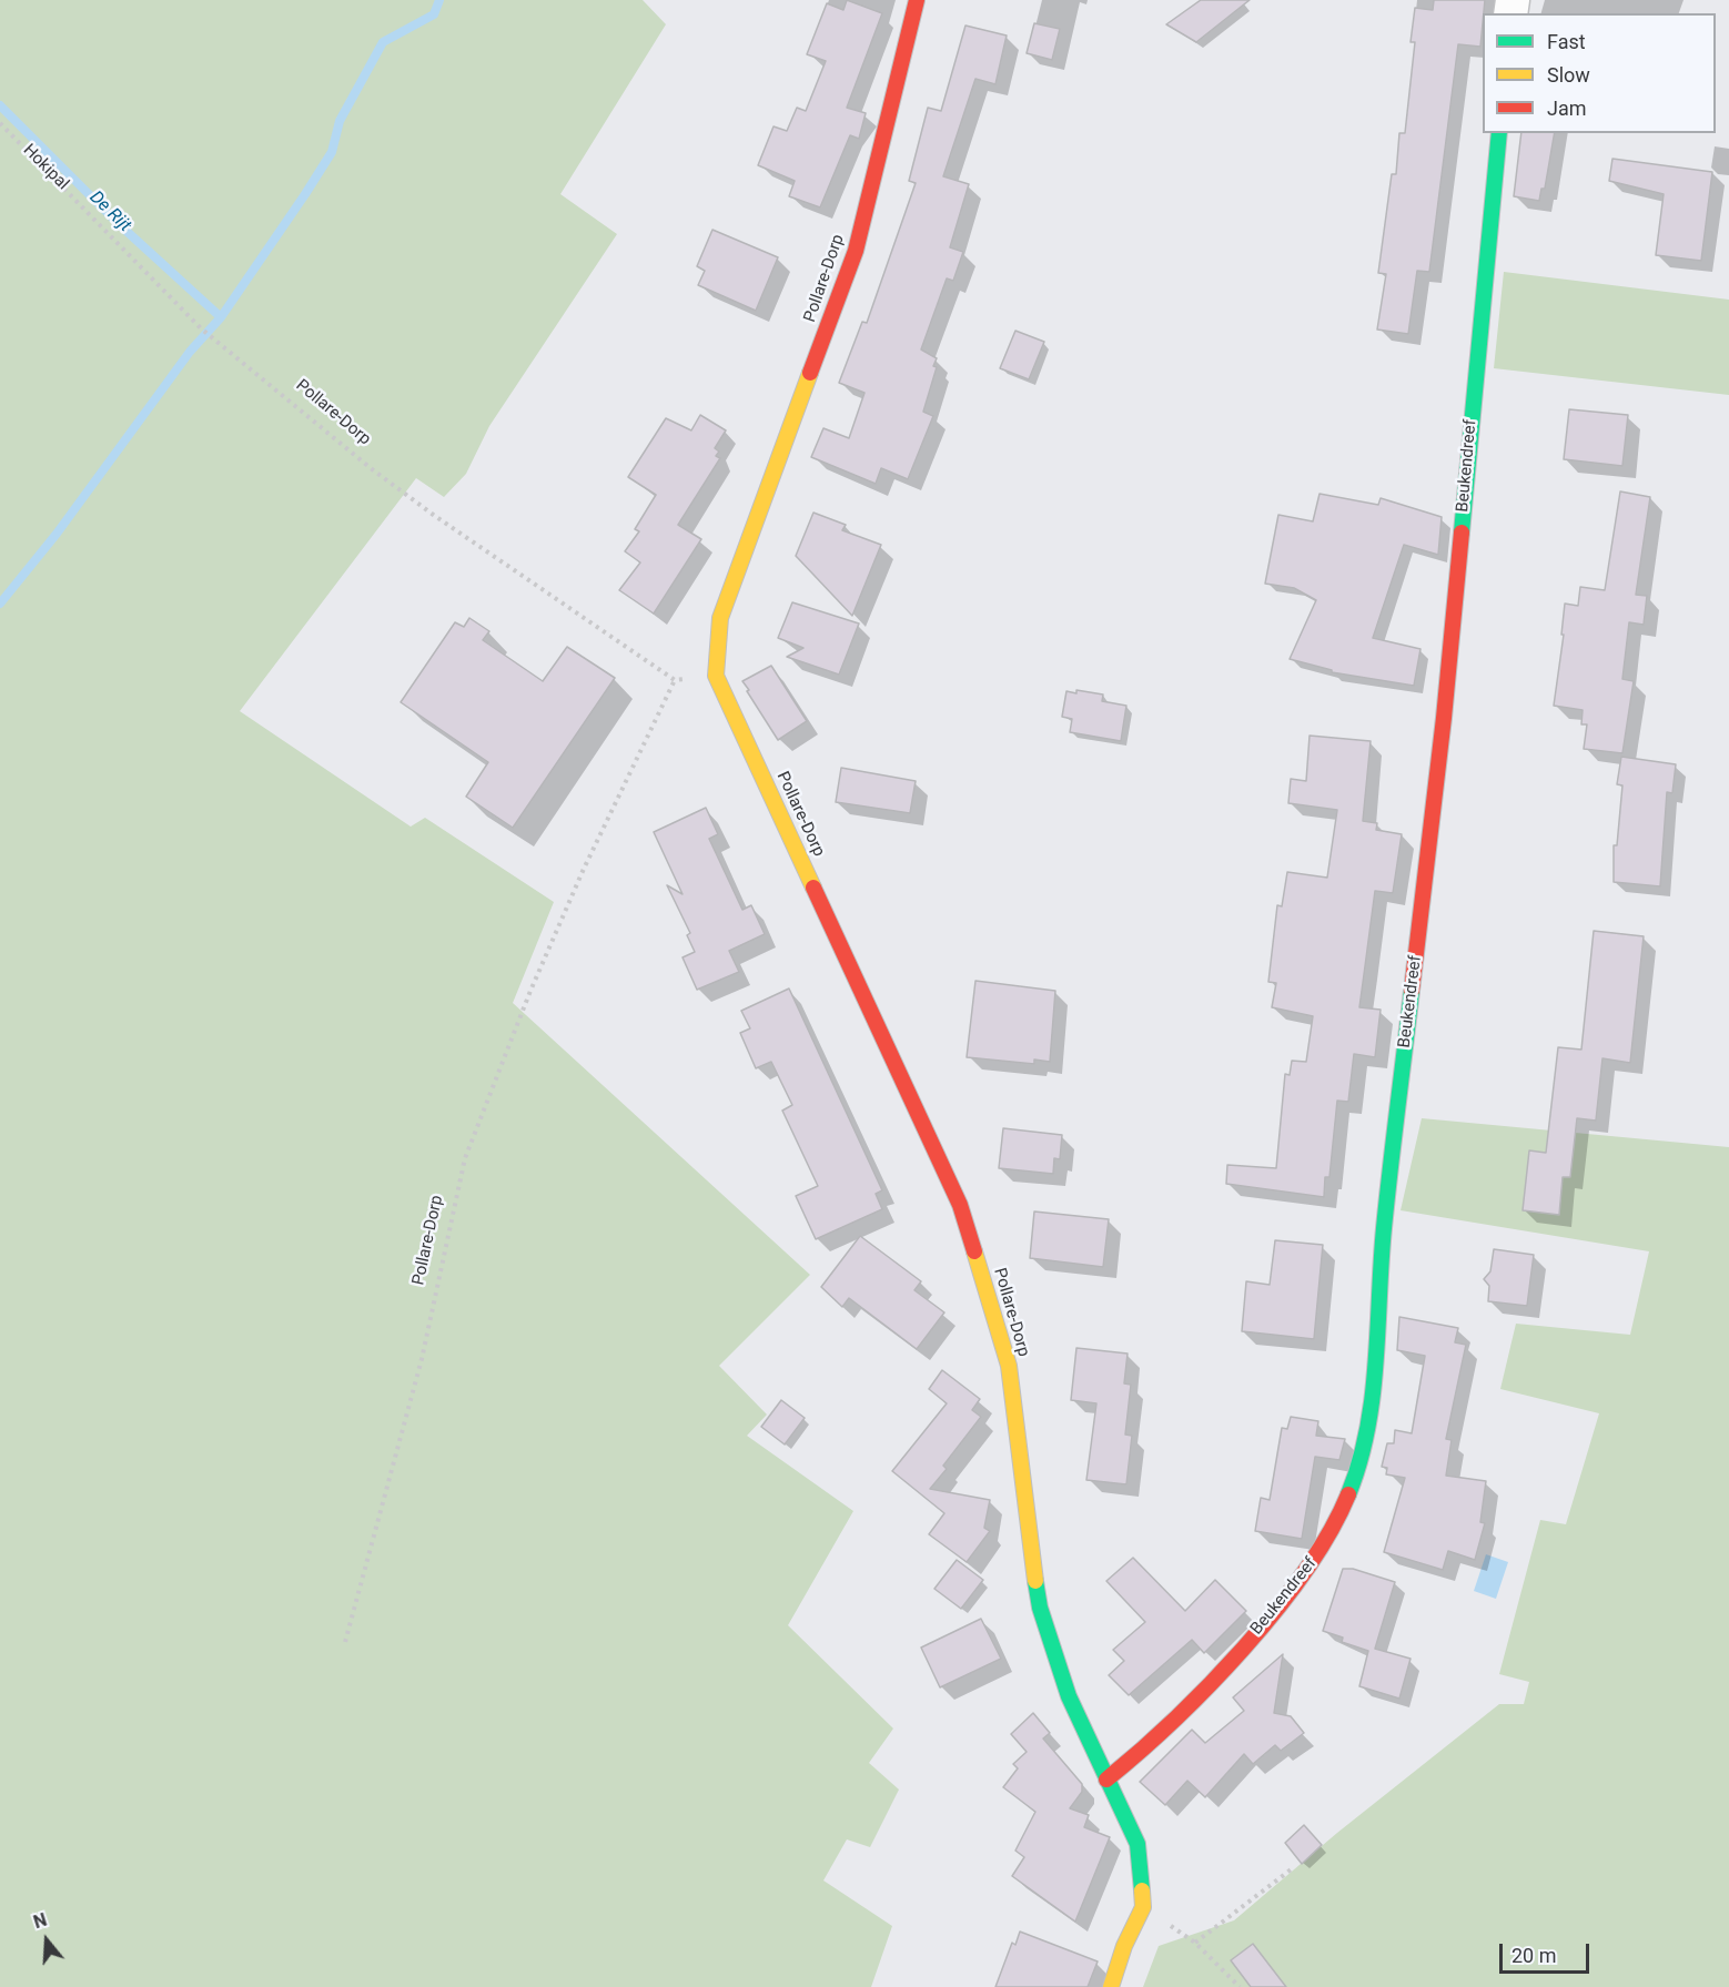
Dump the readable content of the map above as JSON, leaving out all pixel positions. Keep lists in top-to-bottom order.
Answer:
{
  "streets": {
    "street": ["Pollare-Dorp", "Beukendreef"],
    "path": ["Hokipal"]
  },
  "crossings": [
    ["Hokipal", "Pollare-Dorp"],
    ["Pollare-Dorp", "Beukendreef"]
  ],
  "water": ["De Rijt"],
  "legend": ["Fast", "Slow", "Jam"],
  "scale_bar": "20 m",
  "north": "top"
}
